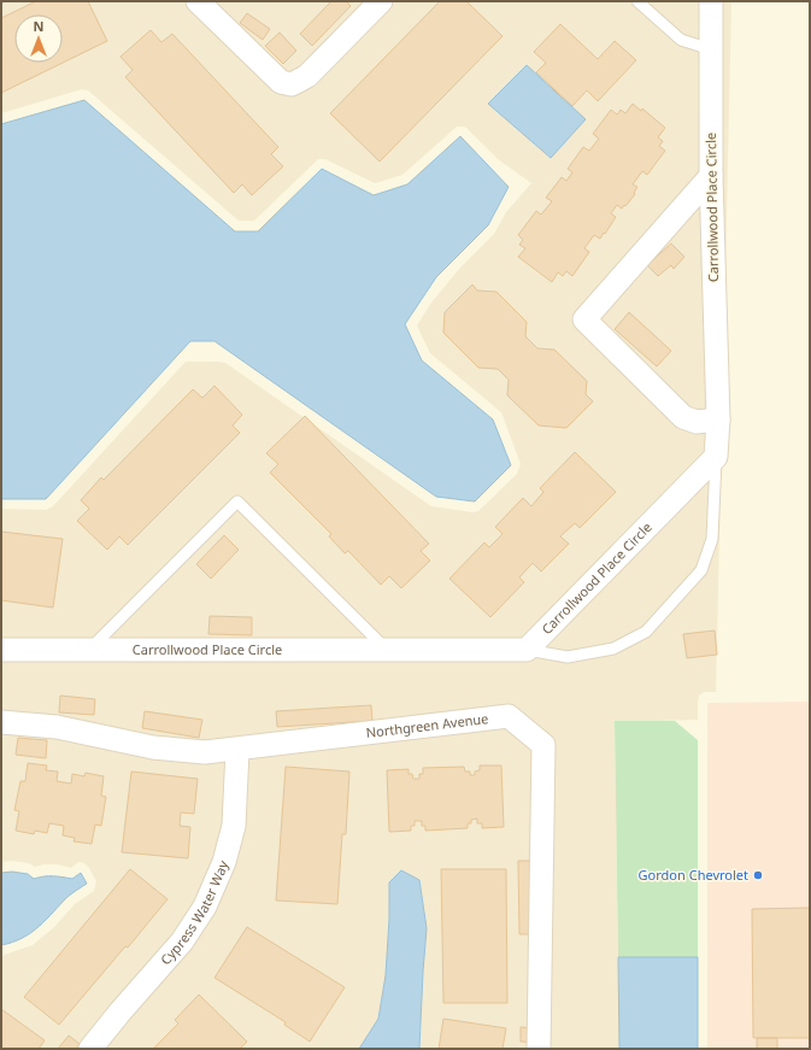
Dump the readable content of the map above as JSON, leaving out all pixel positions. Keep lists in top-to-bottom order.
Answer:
{
  "streets": {
    "street": ["Carrollwood Place Circle", "Northgreen Avenue", "Cypress Water Way"]
  },
  "crossings": [
    ["Northgreen Avenue", "Cypress Water Way"]
  ],
  "places": ["Gordon Chevrolet"],
  "north": "top"
}
